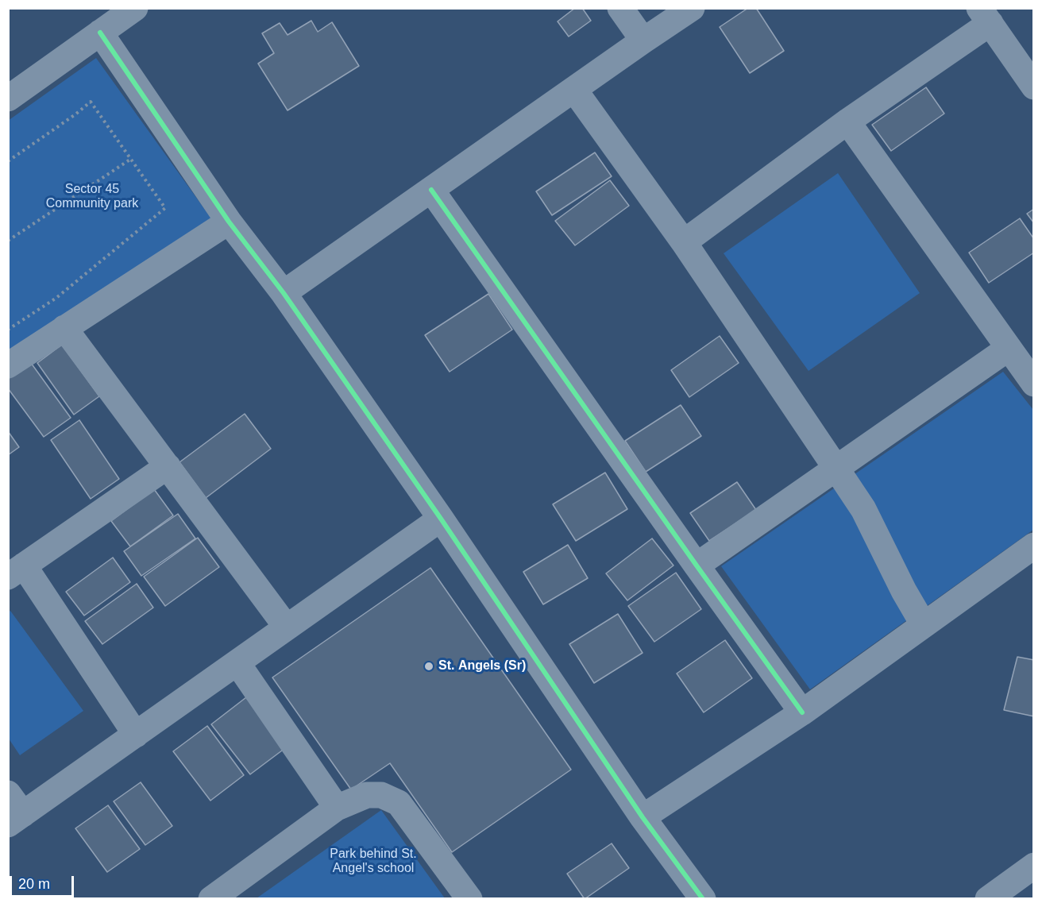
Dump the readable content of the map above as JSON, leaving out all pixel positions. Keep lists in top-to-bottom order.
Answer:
{
  "parks": ["Sector 45 Community park", "Park behind St. Angel's school"],
  "places": ["St. Angels (Sr)"],
  "scale_bar": "20 m"
}
